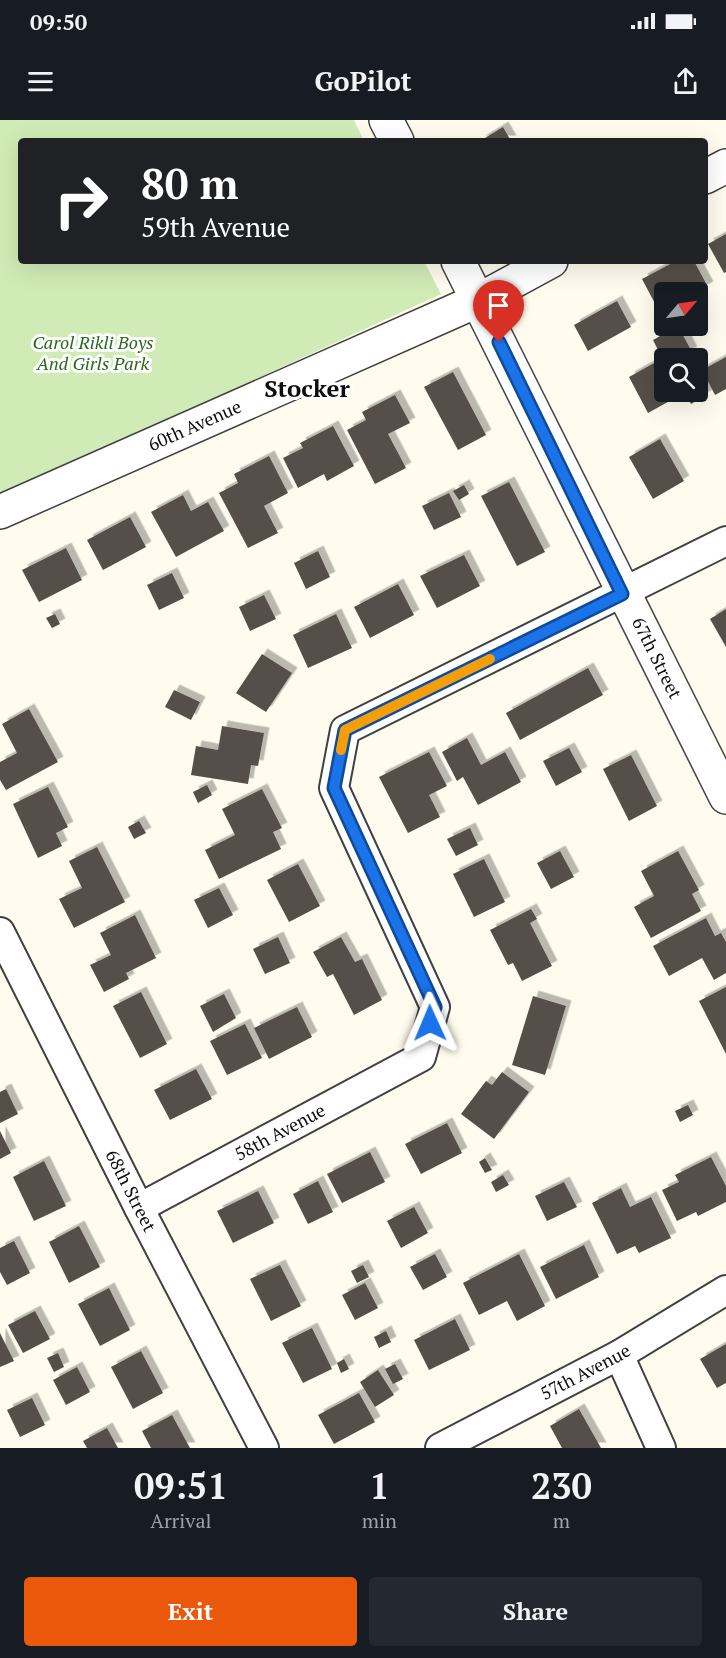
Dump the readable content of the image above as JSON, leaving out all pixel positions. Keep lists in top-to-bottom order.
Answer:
{
  "streets": {
    "street": [
      "60th Avenue",
      "67th Street",
      "58th Avenue",
      "68th Street",
      "57th Avenue"
    ]
  },
  "crossings": [
    ["60th Avenue", "67th Street"],
    ["67th Street", "58th Avenue"],
    ["58th Avenue", "68th Street"]
  ],
  "districts": ["Stocker"],
  "parks": ["Carol Rikli Boys And Girls Park"],
  "north": "top right",
  "page": {
    "status": "09:50",
    "header": "GoPilot",
    "turn": ["80 m", "59th Avenue"],
    "eta": [
      "09:51",
      "Arrival",
      "1",
      "min",
      "230",
      "m"
    ],
    "buttons": ["Exit", "Share"]
  }
}
